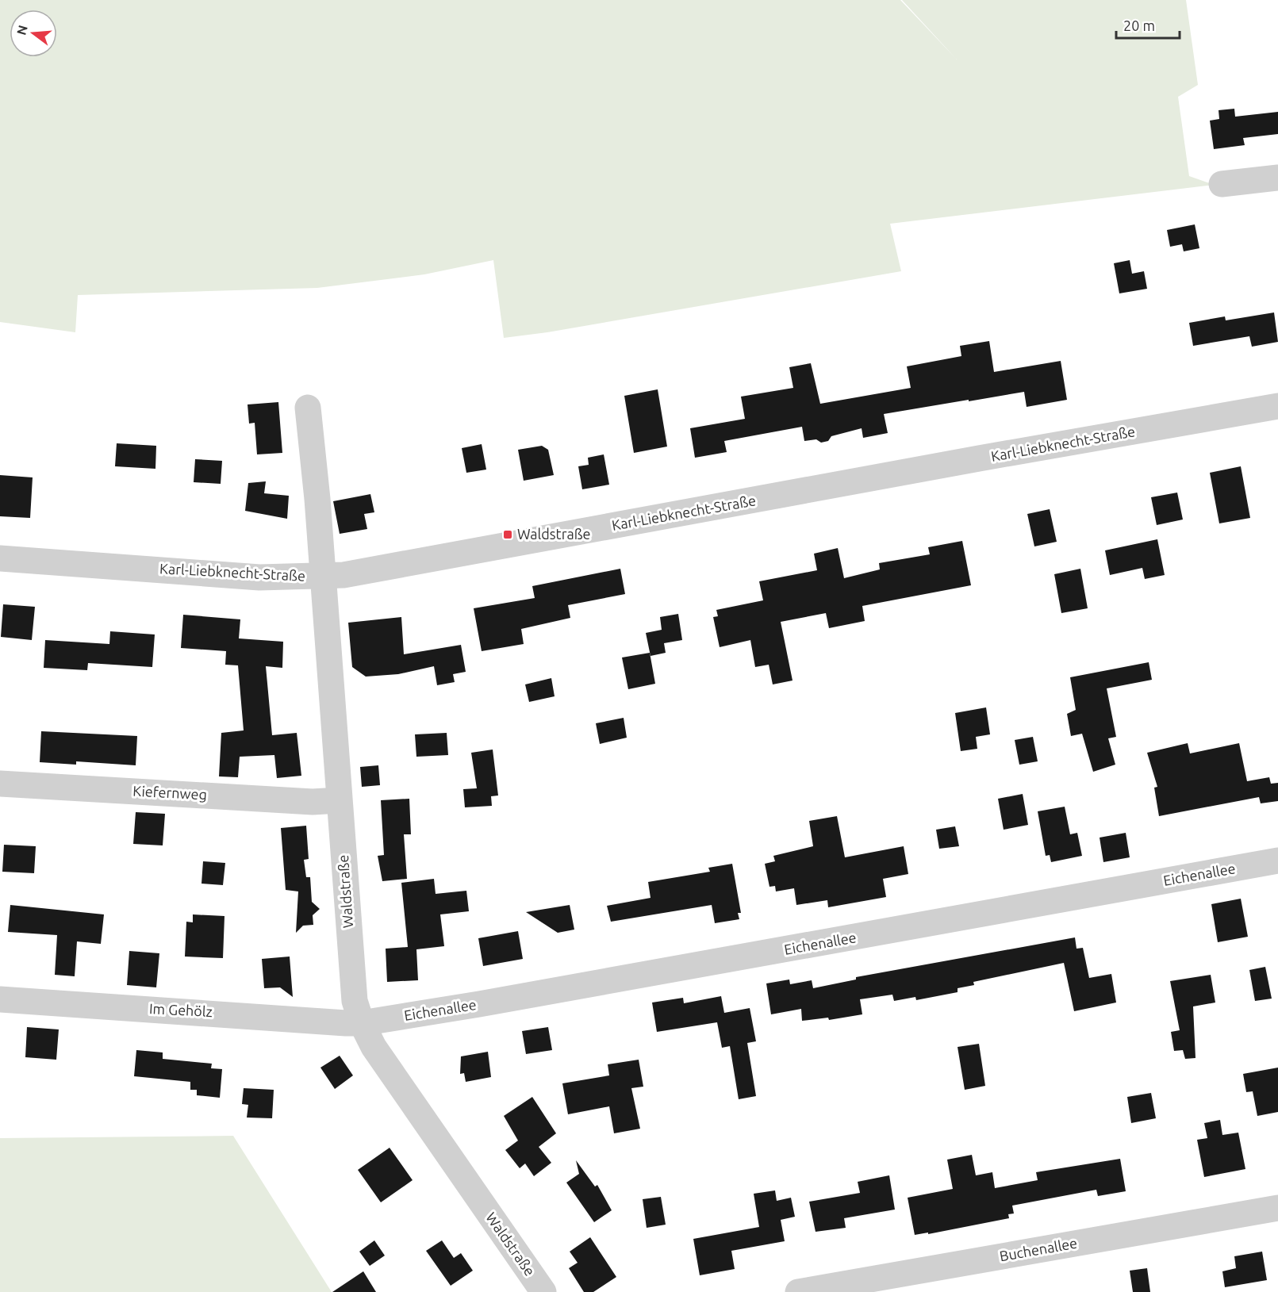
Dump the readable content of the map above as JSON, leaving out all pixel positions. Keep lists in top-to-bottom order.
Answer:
{
  "streets": {
    "street": [
      "Karl-Liebknecht-Straße",
      "Kiefernweg",
      "Eichenallee",
      "Waldstraße",
      "Im Gehölz",
      "Buchenallee"
    ]
  },
  "crossings": [
    ["Karl-Liebknecht-Straße", "Waldstraße"],
    ["Kiefernweg", "Waldstraße"],
    ["Eichenallee", "Waldstraße"],
    ["Eichenallee", "Im Gehölz"],
    ["Waldstraße", "Im Gehölz"]
  ],
  "places": {
    "transit": ["Waldstraße"]
  },
  "scale_bar": "20 m",
  "north": "left"
}
